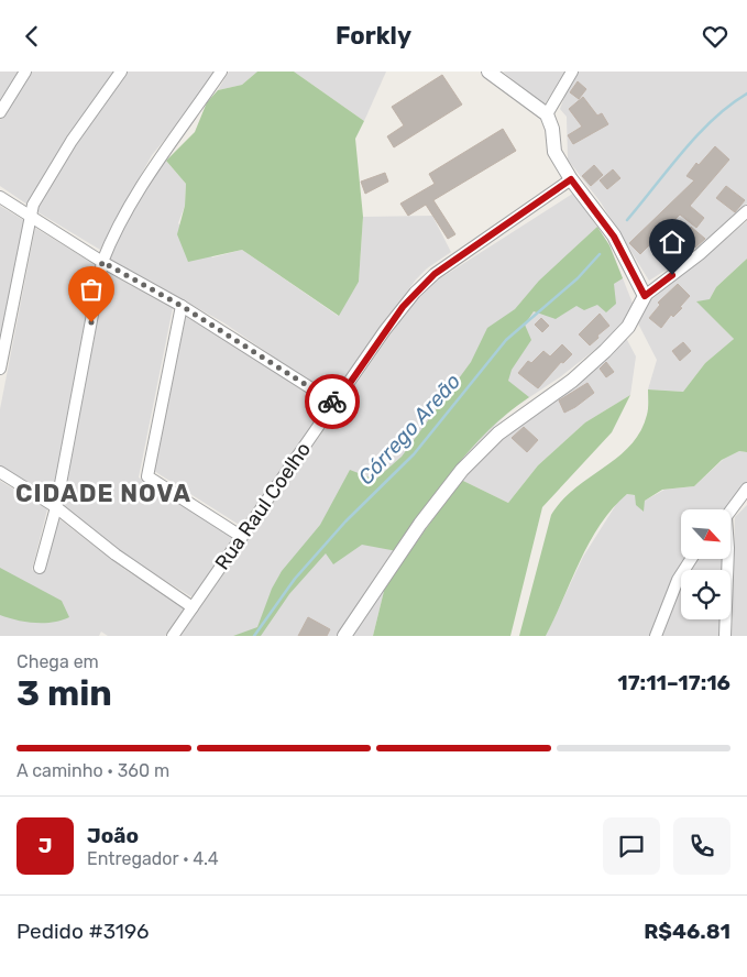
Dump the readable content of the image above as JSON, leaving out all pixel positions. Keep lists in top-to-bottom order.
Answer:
{
  "streets": {
    "street": ["Rua Raul Coelho"]
  },
  "districts": ["CIDADE NOVA"],
  "water": ["Córrego Areão"],
  "north": "bottom right",
  "page": {
    "header": "Forkly",
    "heading": ["3 min", "Chega em", "17:11–17:16"],
    "panel": [
      "João",
      "Entregador · 4.4",
      "Pedido #3196",
      "R$46.81"
    ],
    "bar": "A caminho · 360 m",
    "round": "J"
  }
}
